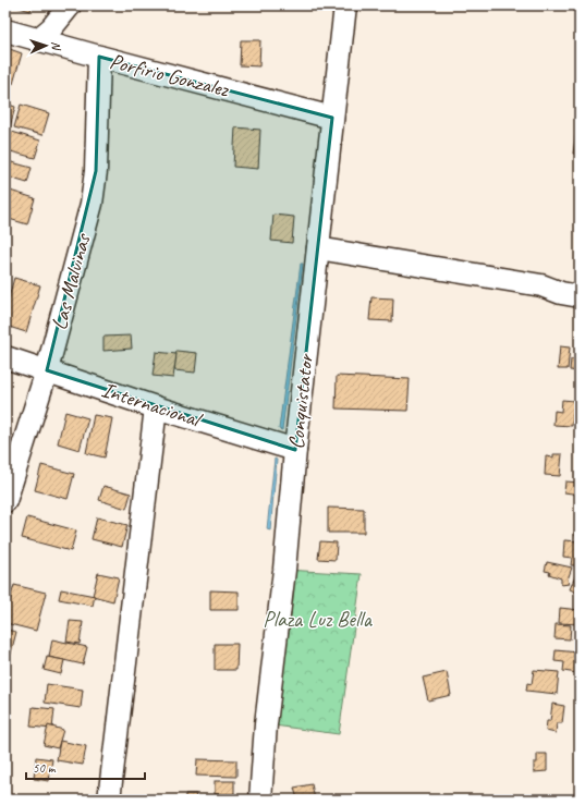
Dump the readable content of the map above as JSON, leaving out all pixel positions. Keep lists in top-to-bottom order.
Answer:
{
  "streets": {
    "street": [
      "Porfirio Gonzalez",
      "Las Malvinas",
      "Conquistator",
      "Internacional"
    ]
  },
  "crossings": [
    ["Porfirio Gonzalez", "Las Malvinas"],
    ["Porfirio Gonzalez", "Conquistator"],
    ["Las Malvinas", "Internacional"],
    ["Conquistator", "Internacional"]
  ],
  "parks": ["Plaza Luz Bella"],
  "scale_bar": "50 m",
  "north": "right"
}
